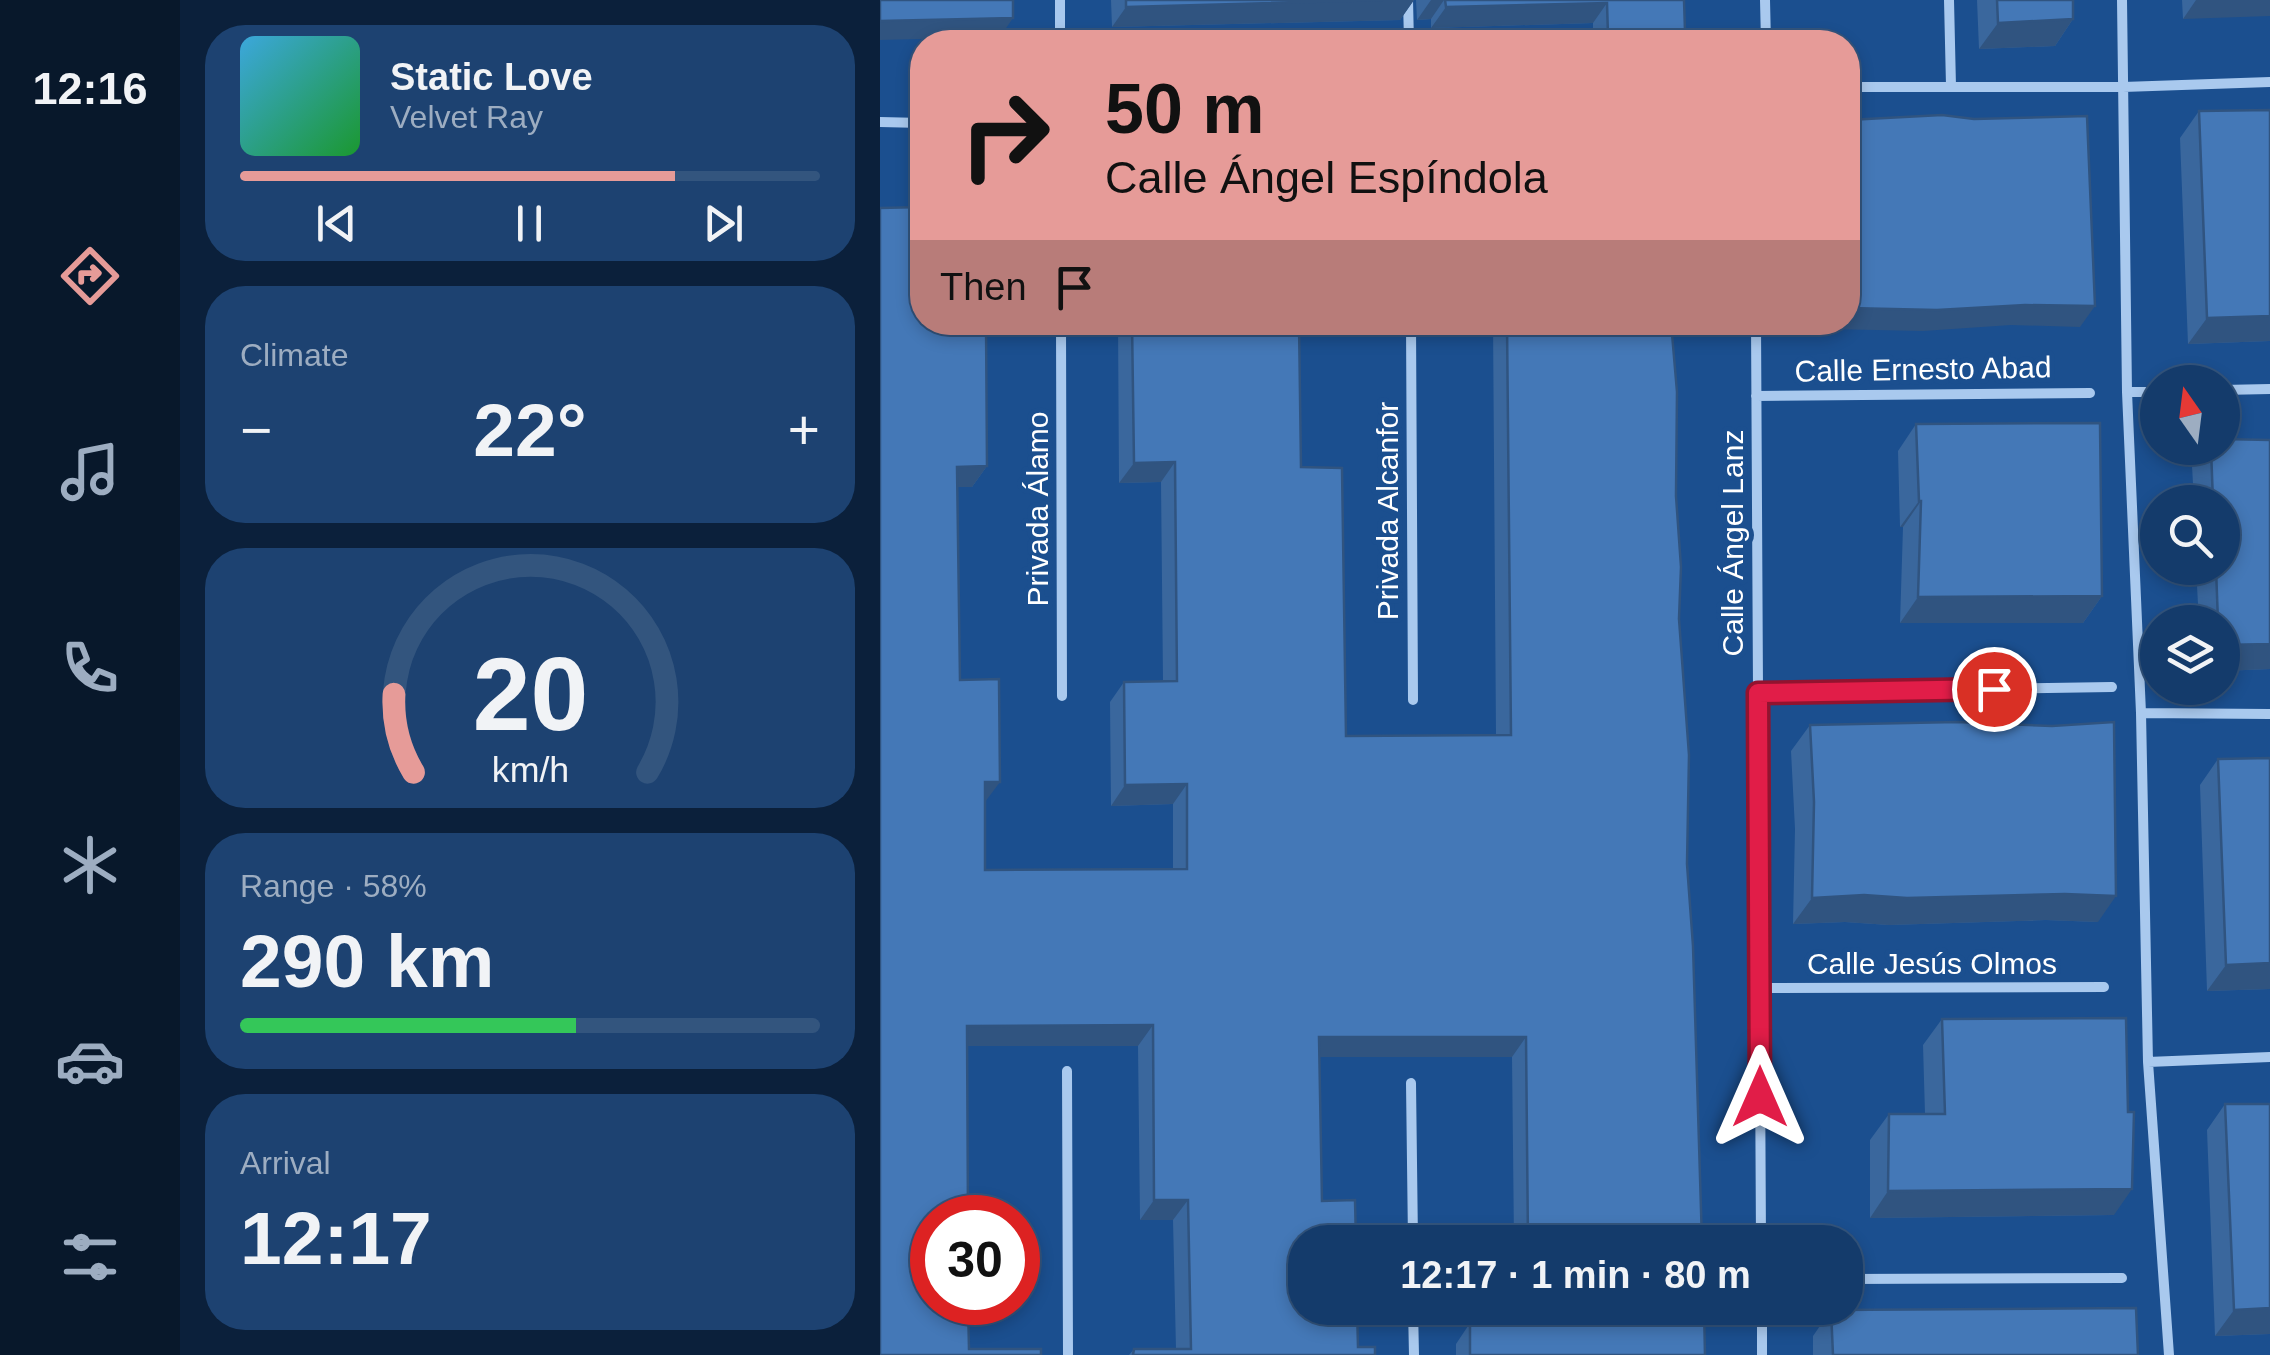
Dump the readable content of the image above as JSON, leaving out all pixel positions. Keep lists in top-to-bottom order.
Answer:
{
  "streets": {
    "street": [
      "Calle Ernesto Abad",
      "Privada Álamo",
      "Privada Alcanfor",
      "Calle Ángel Lanz",
      "Calle Jesús Olmos"
    ]
  },
  "crossings": [
    ["Calle Ernesto Abad", "Calle Ángel Lanz"],
    ["Calle Ángel Lanz", "Calle Jesús Olmos"]
  ],
  "north": "top",
  "page": {
    "tabs": "12:16",
    "turn": ["50 m", "Calle Ángel Espíndola"],
    "song": ["Static Love", "Velvet Ray"],
    "then": "Then",
    "tile": [
      "Climate",
      ["Range · 58%", "290 km"],
      ["Arrival", "12:17"]
    ],
    "heat": ["−", "22°", "+"],
    "limit": "30",
    "trip": "12:17 · 1 min · 80 m",
    "gauge": ["20", "km/h"]
  }
}
